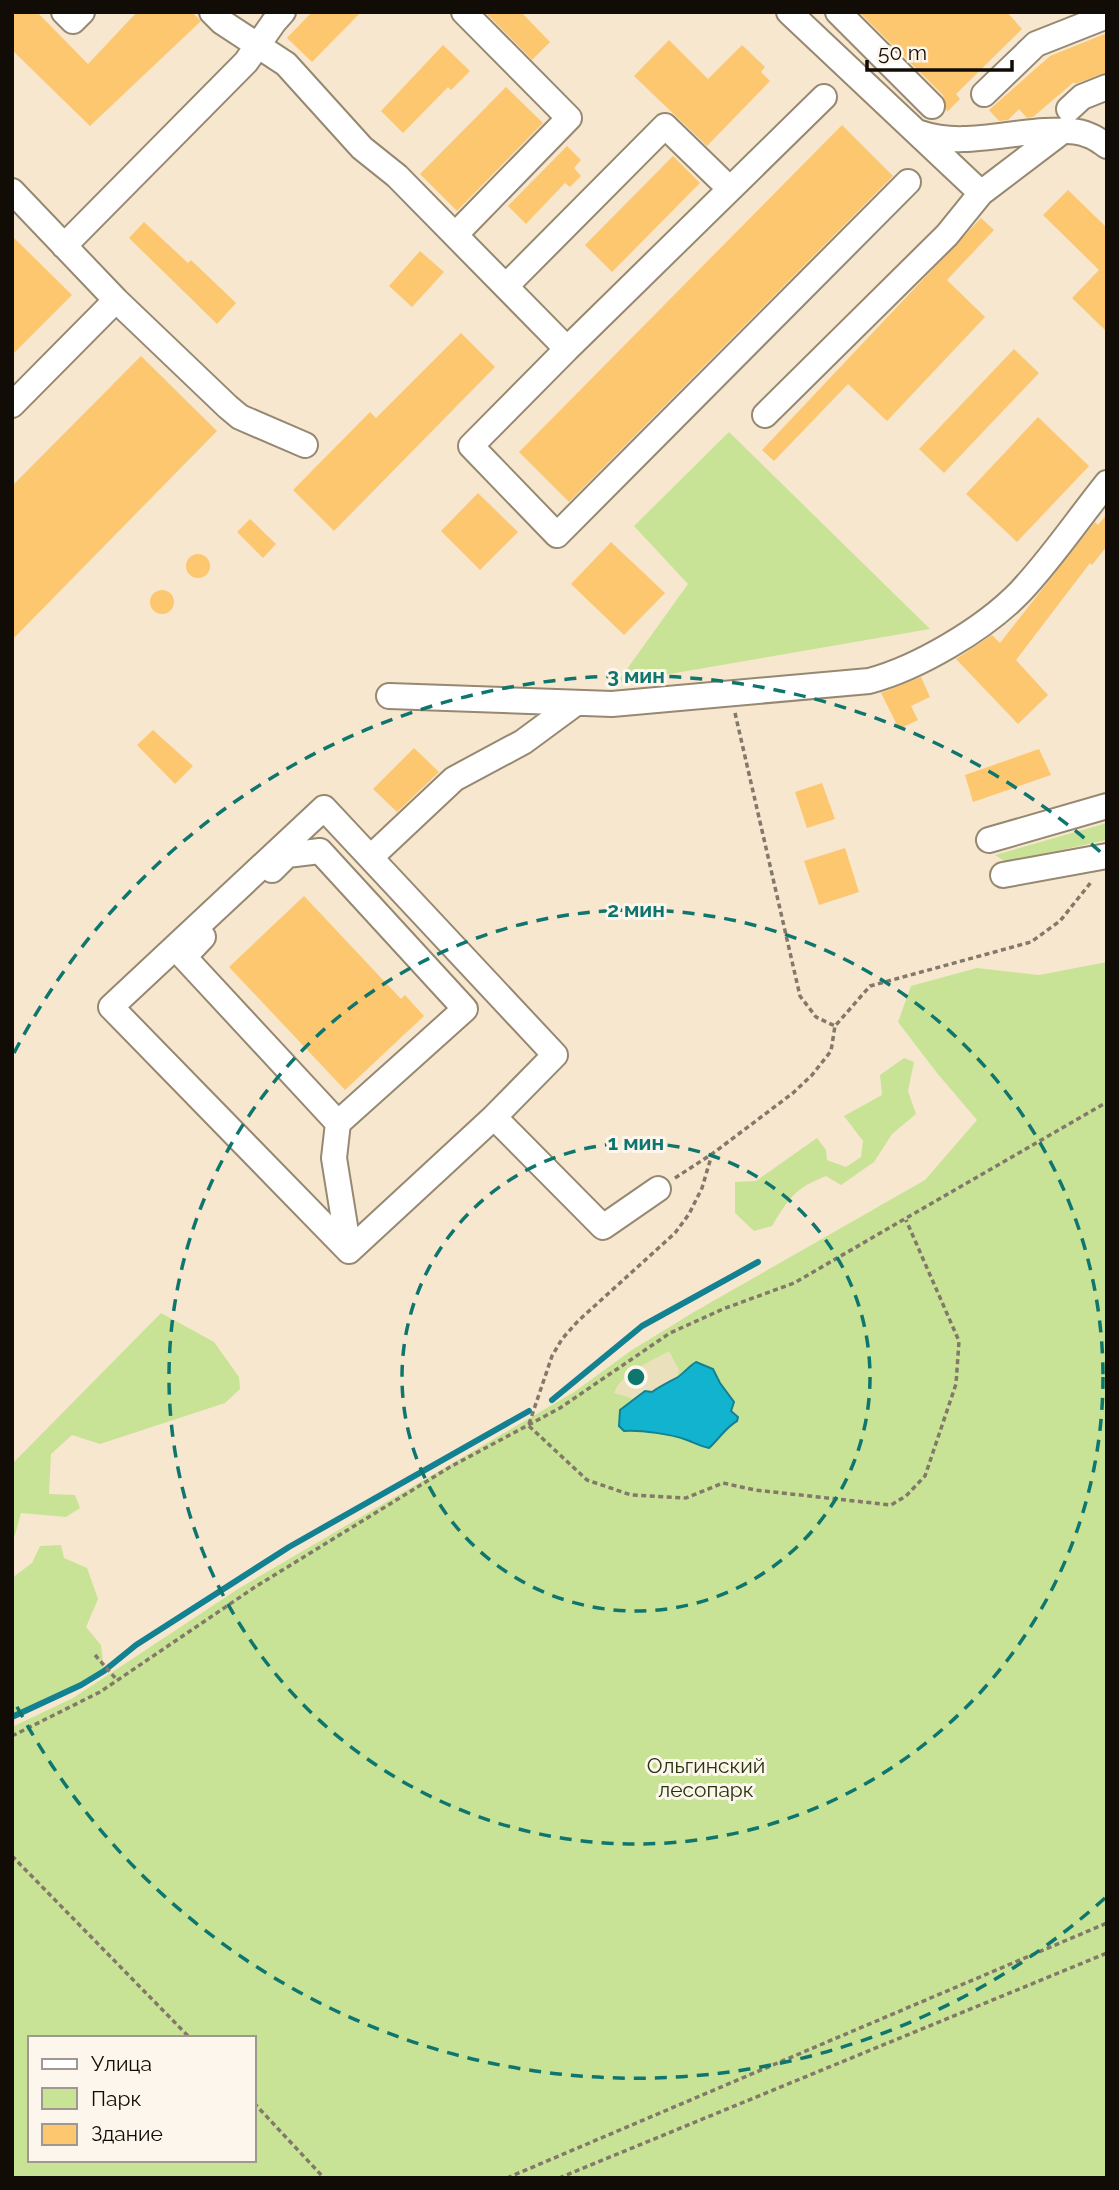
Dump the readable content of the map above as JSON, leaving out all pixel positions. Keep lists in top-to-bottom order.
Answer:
{
  "parks": ["Ольгинский лесопарк"],
  "legend": ["Улица", "Парк", "Здание"],
  "scale_bar": "50 m",
  "rings": ["3 мин", "2 мин", "1 мин"]
}
